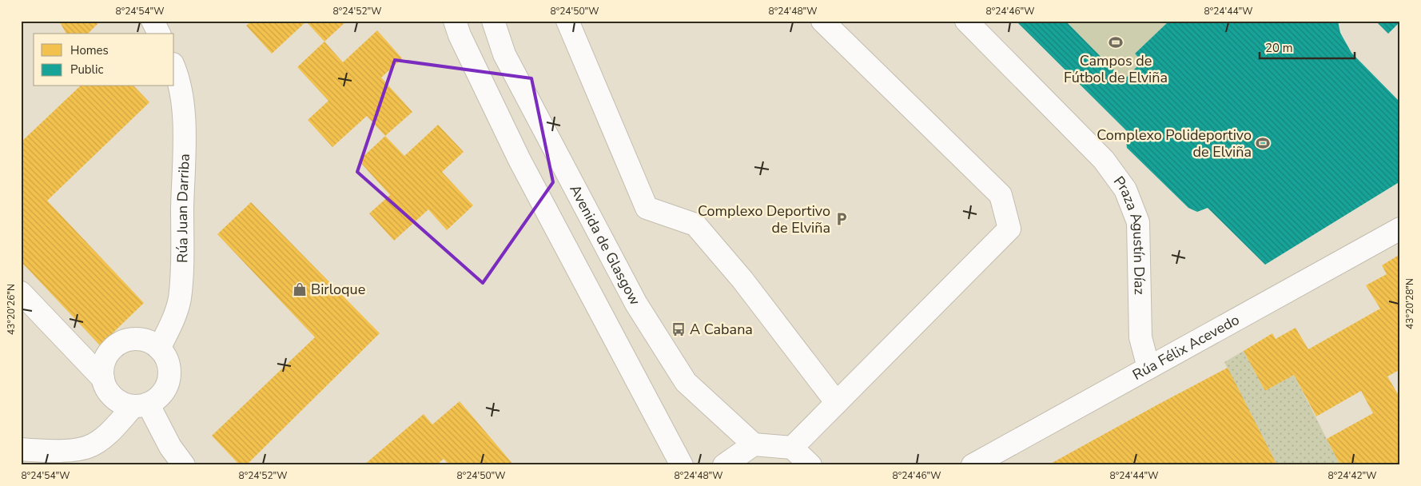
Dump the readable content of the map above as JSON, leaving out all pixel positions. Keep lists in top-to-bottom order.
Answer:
{
  "streets": {
    "street": [
      "Rúa Juan Darriba",
      "Praza Agustín Díaz",
      "Avenida de Glasgow",
      "Rúa Félix Acevedo"
    ]
  },
  "crossings": [
    ["Praza Agustín Díaz", "Rúa Félix Acevedo"]
  ],
  "places": {
    "sports": ["Campos de Fútbol de Elviña", "Complexo Polideportivo de Elviña"],
    "parking": ["Complexo Deportivo de Elviña"],
    "shop": ["Birloque"],
    "bus stop": ["A Cabana"]
  },
  "legend": ["Homes", "Public"],
  "scale_bar": "20 m",
  "coordinates": [
    "8°24'54\"W",
    "8°24'52\"W",
    "8°24'50\"W",
    "8°24'48\"W",
    "8°24'46\"W",
    "8°24'44\"W",
    "43°20'28\"N",
    "43°20'26\"N",
    "8°24'42\"W"
  ]
}
